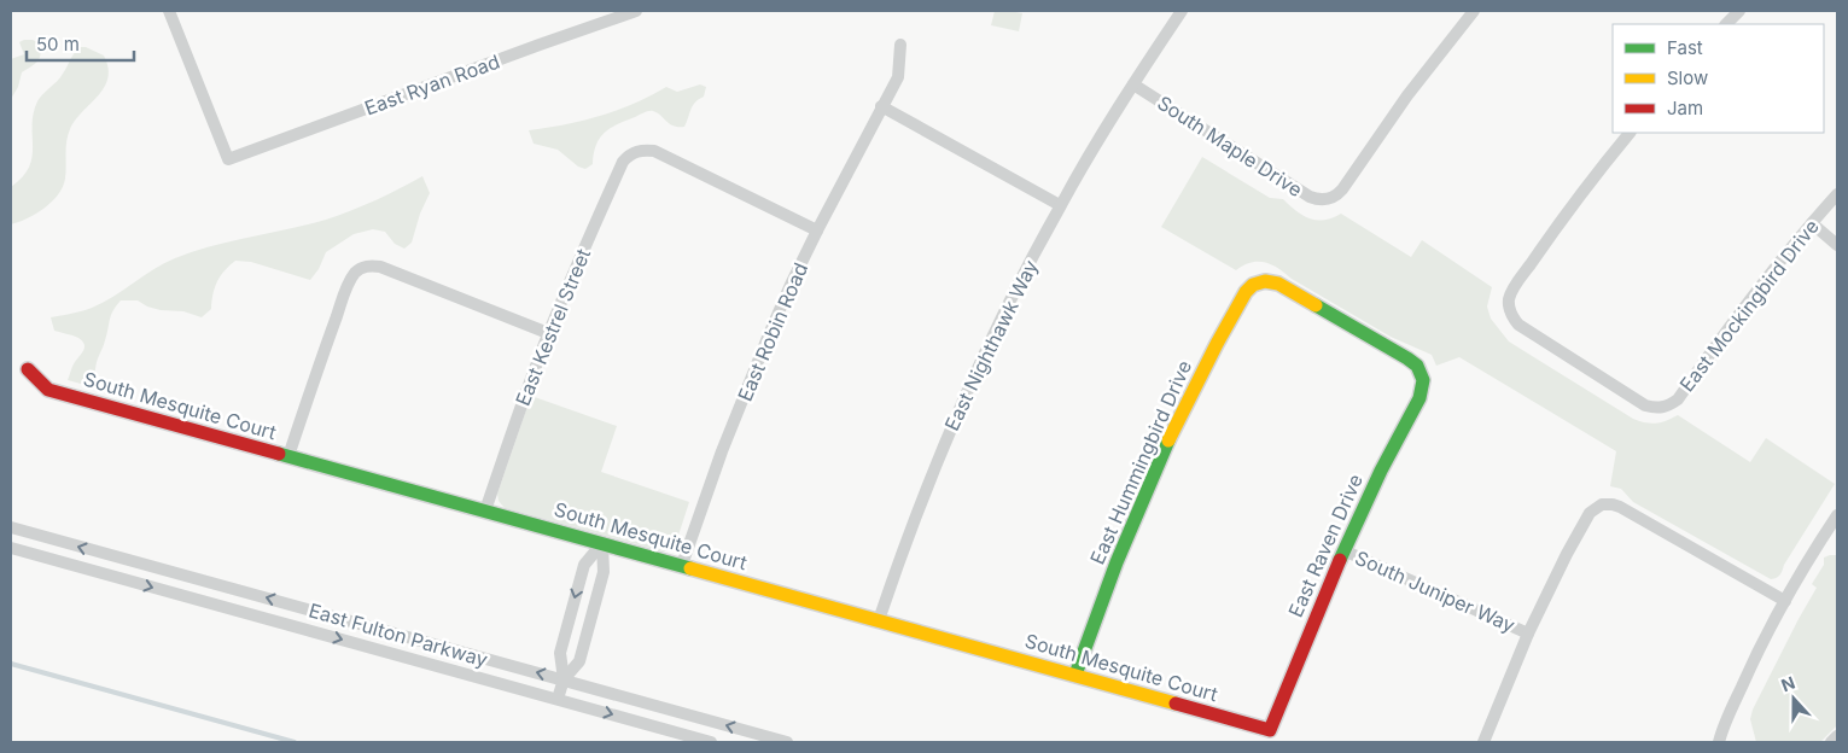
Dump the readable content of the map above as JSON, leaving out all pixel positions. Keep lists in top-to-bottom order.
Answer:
{
  "streets": {
    "street": [
      "East Ryan Road",
      "South Maple Drive",
      "East Mockingbird Drive",
      "East Kestrel Street",
      "East Robin Road",
      "East Nighthawk Way",
      "South Mesquite Court",
      "East Hummingbird Drive",
      "East Raven Drive",
      "South Juniper Way",
      "East Fulton Parkway"
    ]
  },
  "crossings": [
    ["South Maple Drive", "East Nighthawk Way"],
    ["East Kestrel Street", "East Robin Road"],
    ["East Kestrel Street", "South Mesquite Court"],
    ["East Robin Road", "South Mesquite Court"],
    ["East Nighthawk Way", "South Mesquite Court"],
    ["South Mesquite Court", "East Hummingbird Drive"],
    ["South Mesquite Court", "East Raven Drive"],
    ["East Hummingbird Drive", "East Raven Drive"],
    ["East Raven Drive", "South Juniper Way"]
  ],
  "legend": ["Fast", "Slow", "Jam"],
  "scale_bar": "50 m",
  "north": "top"
}
